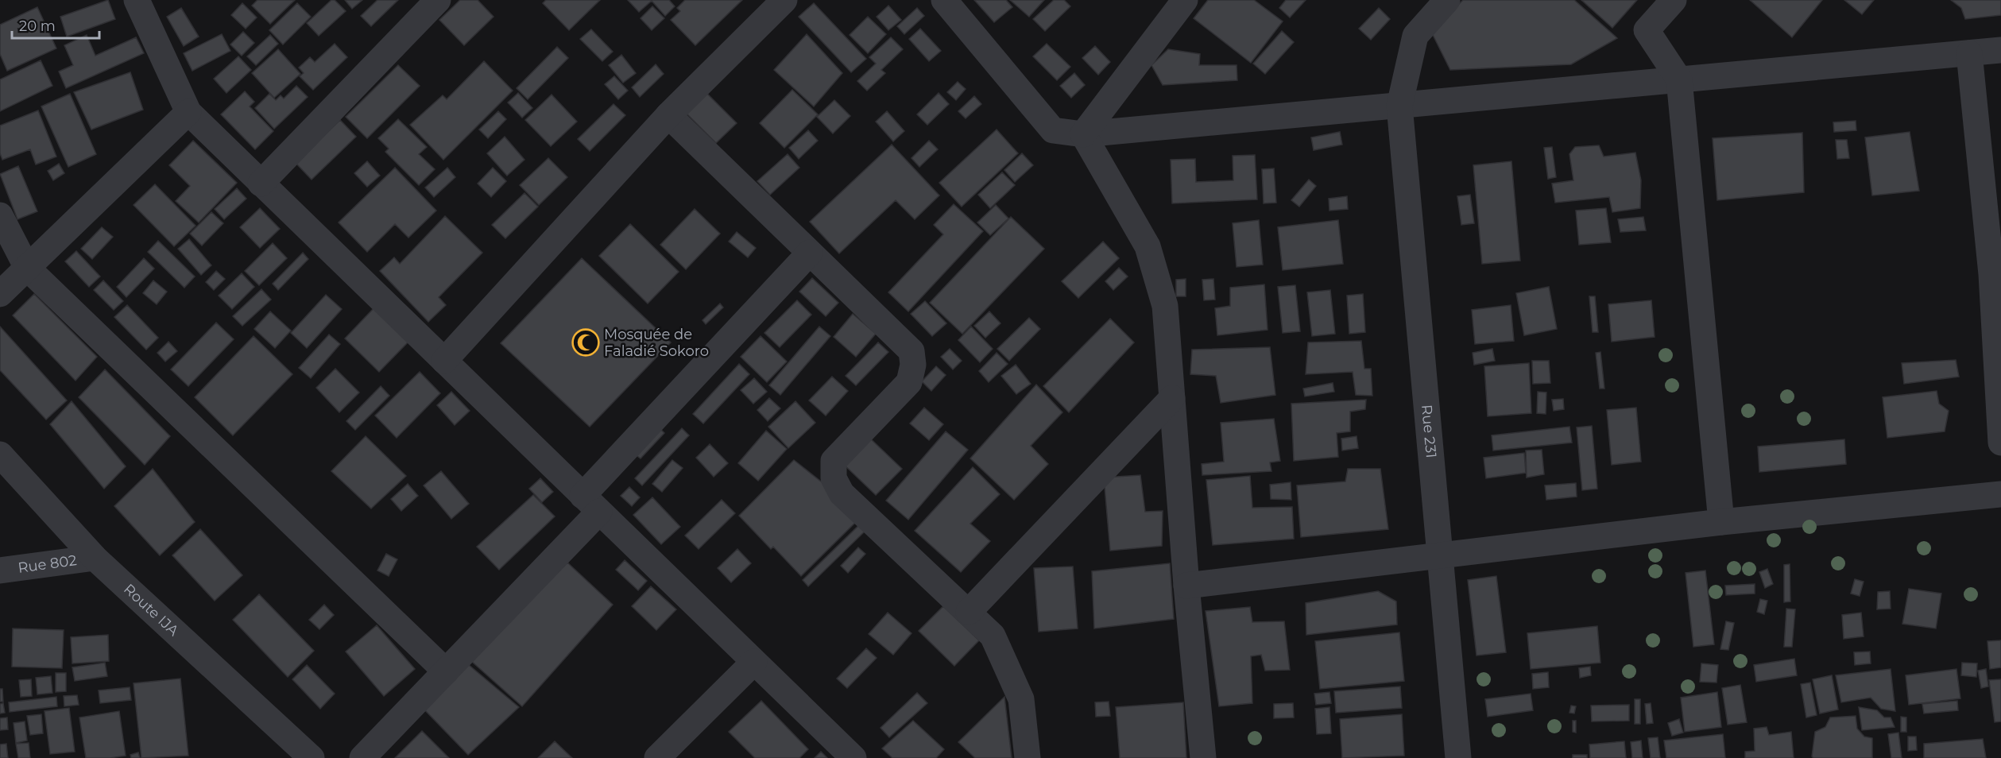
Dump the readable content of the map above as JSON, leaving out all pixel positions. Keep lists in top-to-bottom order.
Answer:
{
  "streets": {
    "street": ["Rue 231", "Rue 802", "Route IJA"]
  },
  "crossings": [
    ["Rue 802", "Route IJA"]
  ],
  "places": {
    "mosque": ["Mosquée de Faladié Sokoro"]
  },
  "scale_bar": "20 m"
}
